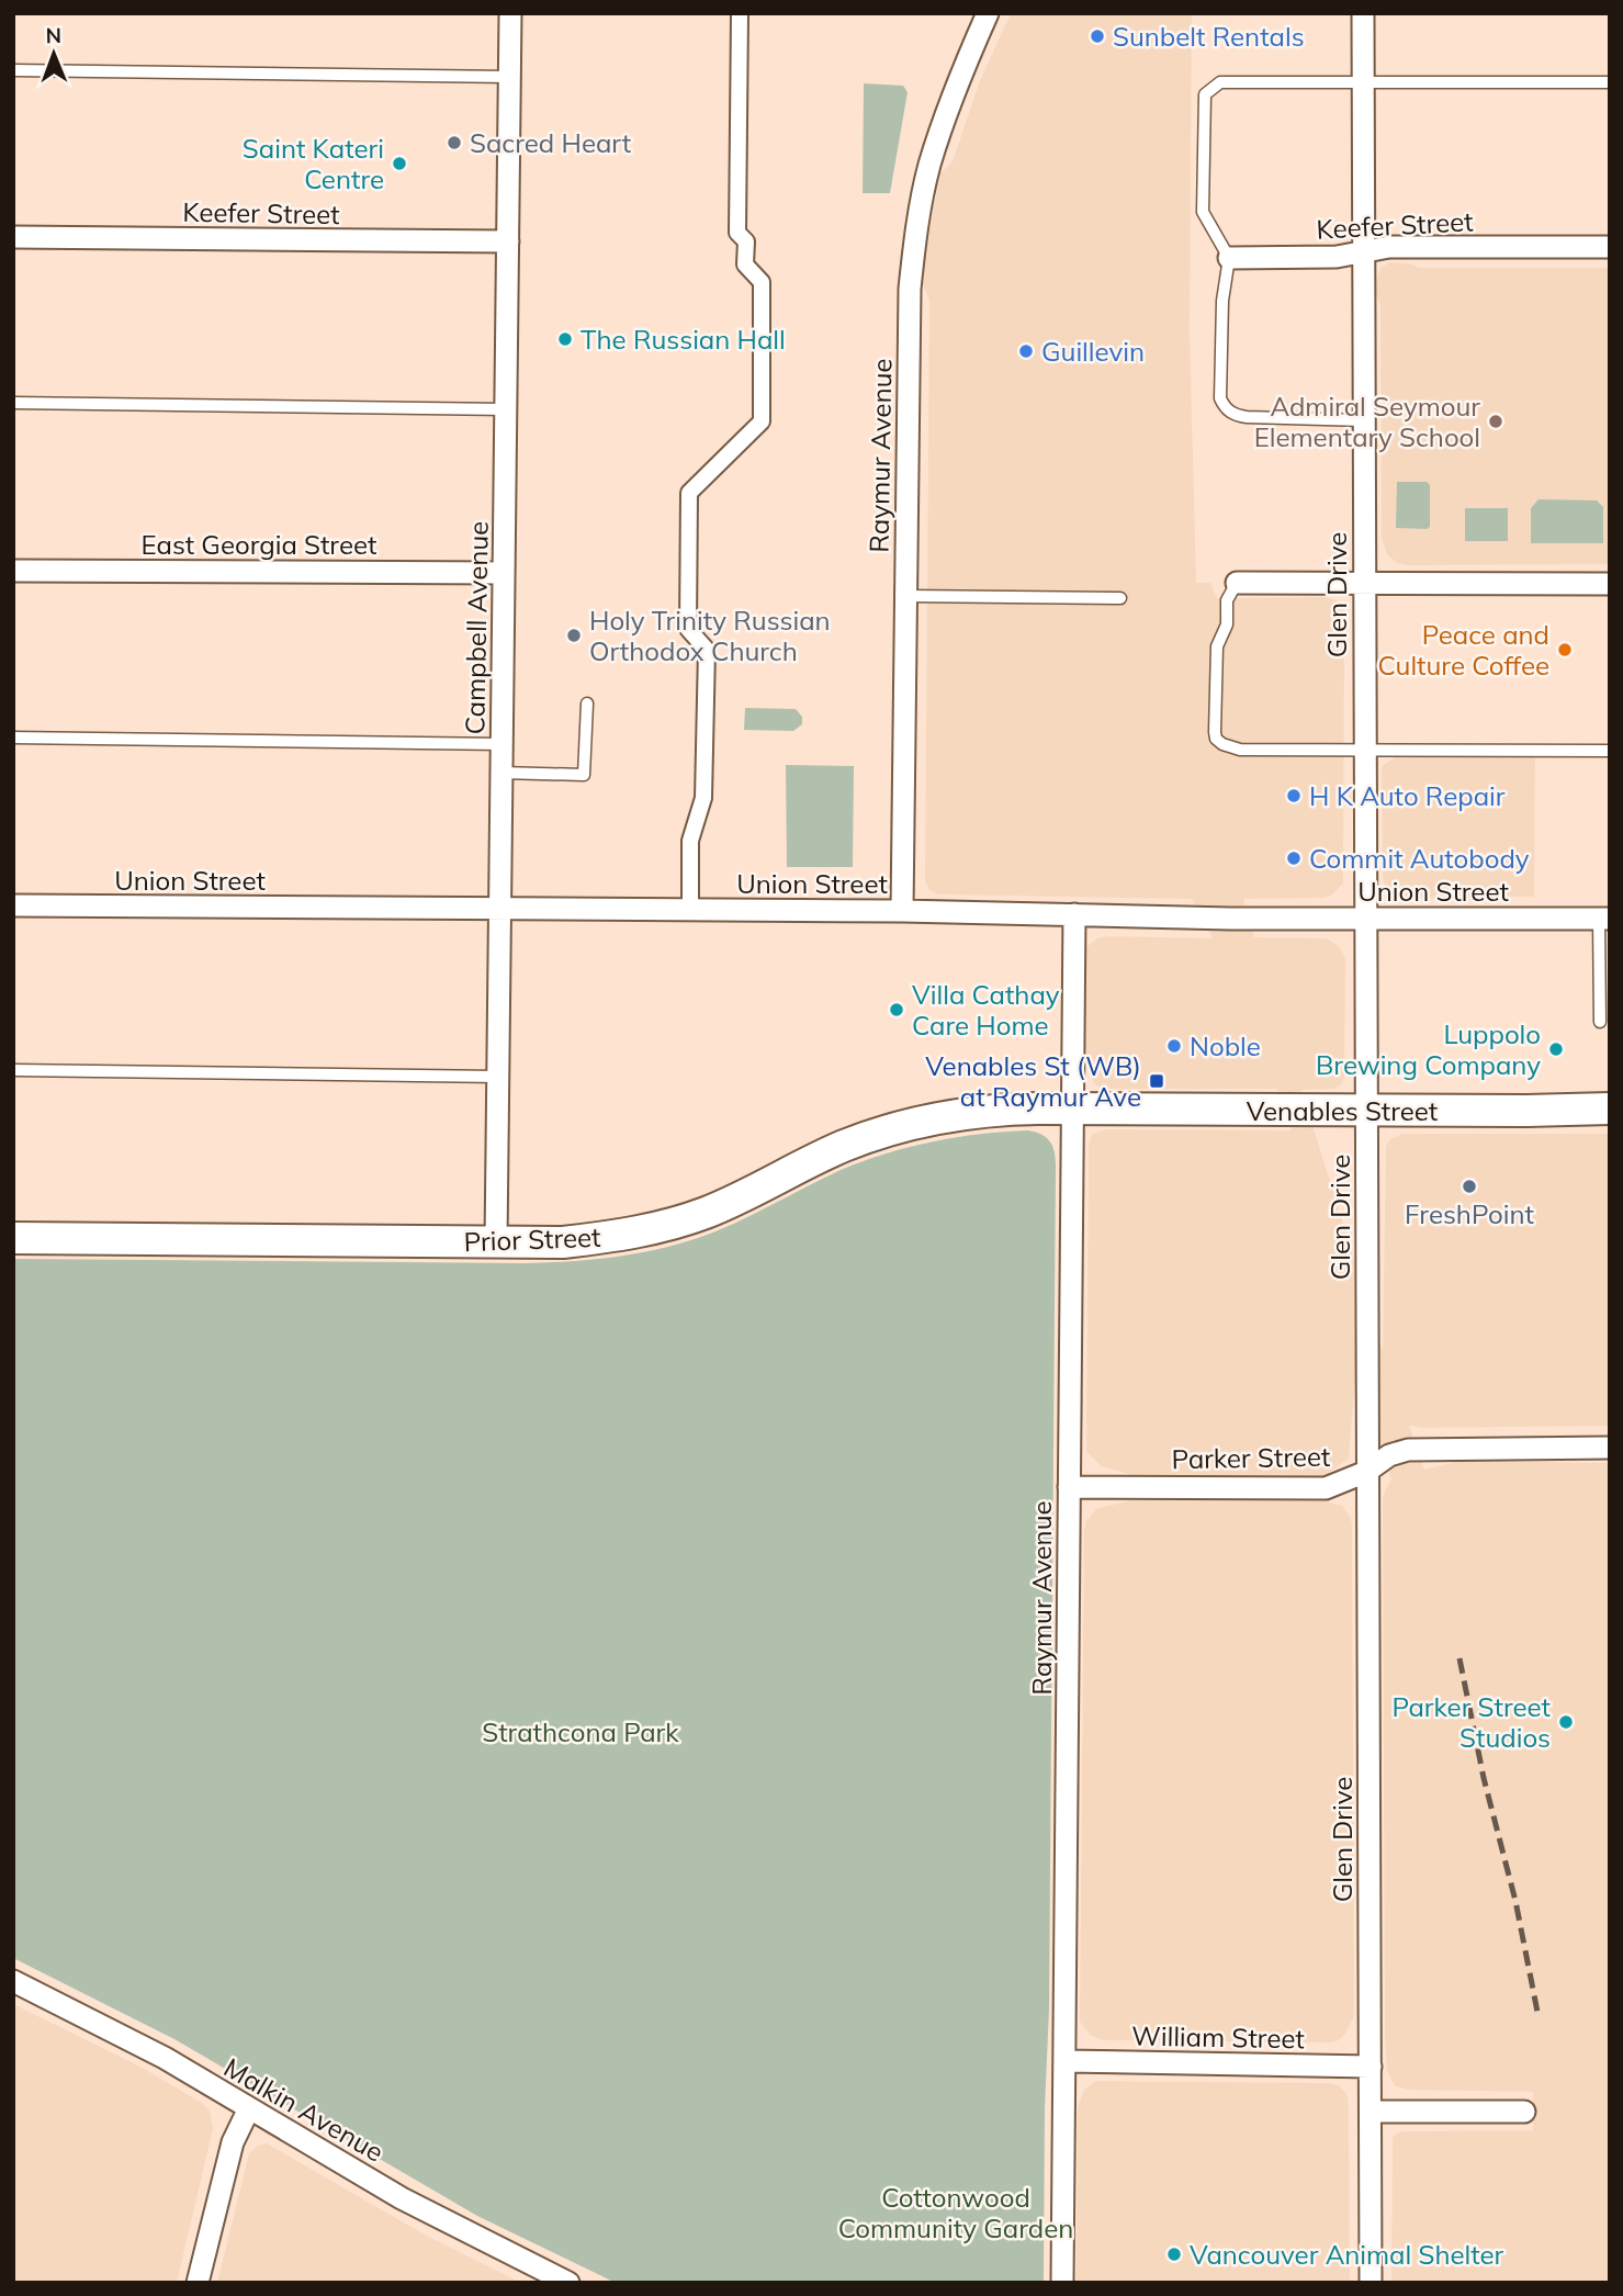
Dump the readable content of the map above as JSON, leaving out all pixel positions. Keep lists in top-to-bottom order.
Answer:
{
  "streets": {
    "main road": ["Venables Street", "Prior Street"],
    "street": [
      "Keefer Street",
      "Raymur Avenue",
      "East Georgia Street",
      "Glen Drive",
      "Campbell Avenue",
      "Union Street",
      "Parker Street",
      "William Street",
      "Malkin Avenue"
    ]
  },
  "crossings": [
    ["Keefer Street", "Glen Drive"],
    ["Keefer Street", "Campbell Avenue"],
    ["Raymur Avenue", "Union Street"],
    ["Raymur Avenue", "Venables Street"],
    ["Raymur Avenue", "Prior Street"],
    ["Raymur Avenue", "Parker Street"],
    ["Raymur Avenue", "William Street"],
    ["East Georgia Street", "Campbell Avenue"],
    ["Glen Drive", "Union Street"],
    ["Glen Drive", "Venables Street"],
    ["Glen Drive", "Parker Street"],
    ["Glen Drive", "William Street"],
    ["Campbell Avenue", "Union Street"],
    ["Campbell Avenue", "Prior Street"],
    ["Venables Street", "Prior Street"]
  ],
  "parks": ["Strathcona Park", "Cottonwood Community Garden"],
  "places": {
    "other": [
      "Sunbelt Rentals",
      "Sacred Heart",
      "Saint Kateri Centre",
      "The Russian Hall",
      "Guillevin",
      "Admiral Seymour Elementary School",
      "Holy Trinity Russian Orthodox Church",
      "Peace and Culture Coffee",
      "H K Auto Repair",
      "Commit Autobody",
      "Villa Cathay Care Home",
      "Noble",
      "Luppolo Brewing Company",
      "FreshPoint",
      "Parker Street Studios",
      "Vancouver Animal Shelter"
    ],
    "transit": ["Venables St (WB) at Raymur Ave"]
  },
  "north": "top"
}
